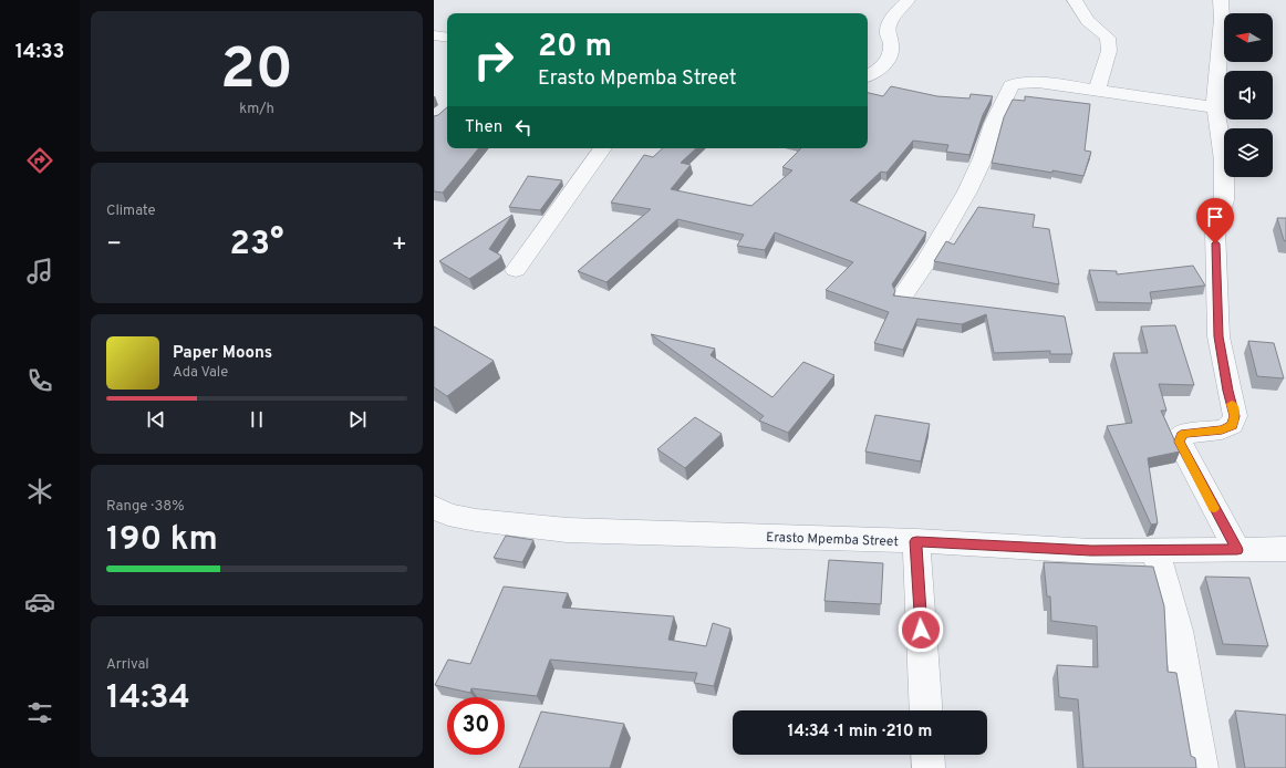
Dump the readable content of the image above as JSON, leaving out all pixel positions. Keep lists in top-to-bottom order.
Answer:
{
  "streets": {
    "street": ["Erasto Mpemba Street"]
  },
  "north": "left",
  "page": {
    "tabs": "14:33",
    "tile": [
      ["20", "km/h"],
      "Climate",
      ["Range · 38%", "190 km"],
      ["Arrival", "14:34"]
    ],
    "turn": ["20 m", "Erasto Mpemba Street"],
    "then": "Then",
    "heat": ["−", "23°", "+"],
    "song": ["Paper Moons", "Ada Vale"],
    "limit": "30",
    "trip": "14:34 · 1 min · 210 m"
  }
}
